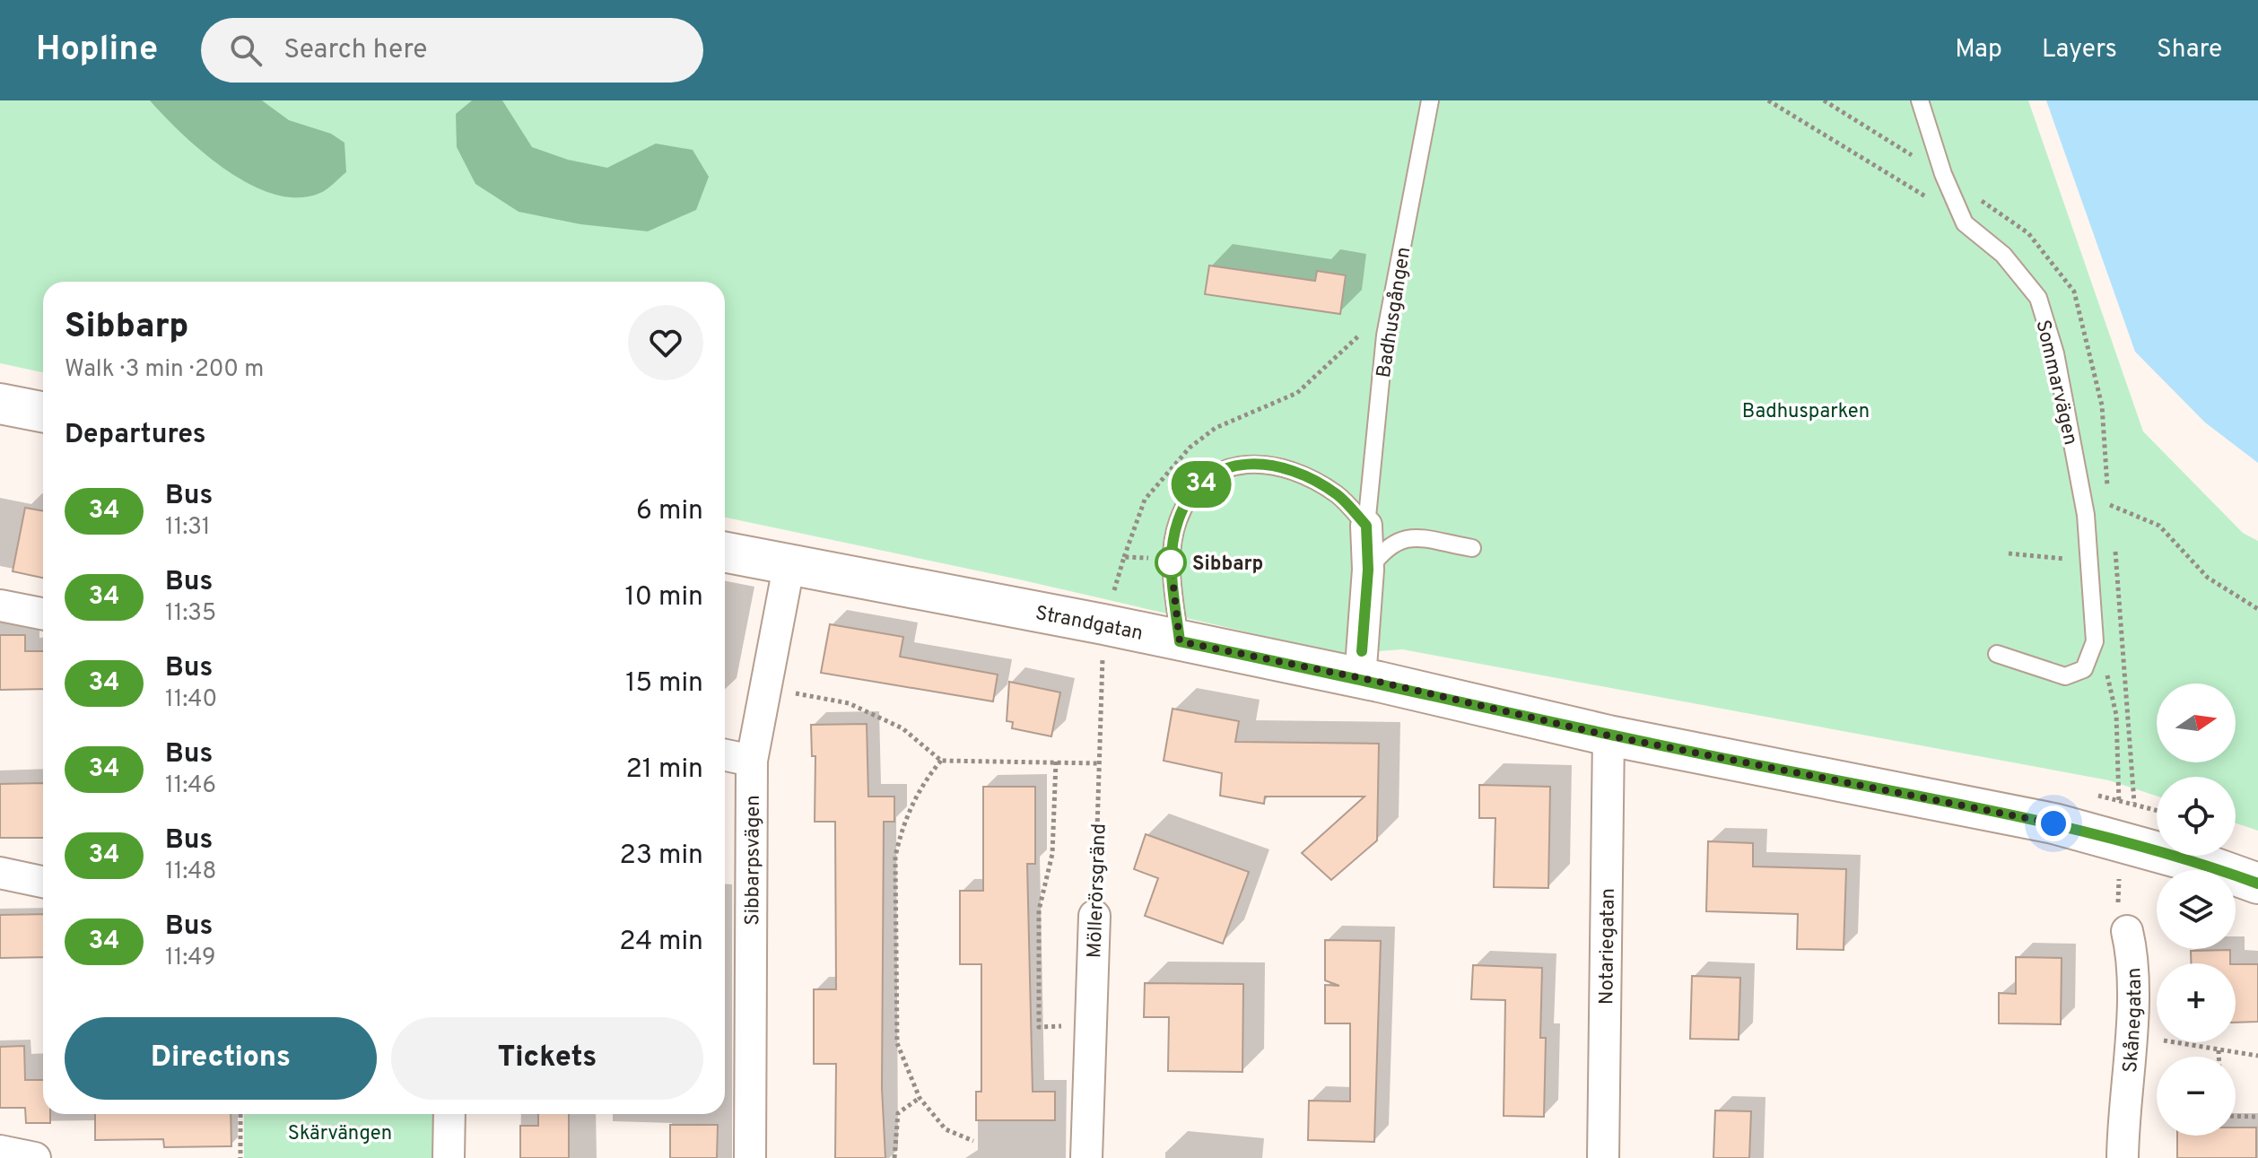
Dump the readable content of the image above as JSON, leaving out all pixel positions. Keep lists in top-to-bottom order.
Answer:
{
  "streets": {
    "street": [
      "Strandgatan",
      "Sibbarpsvägen",
      "Möllerörsgränd",
      "Notariegatan",
      "Skånegatan"
    ],
    "lane": ["Badhusgången", "Sommarvägen"]
  },
  "crossings": [
    ["Badhusgången", "Strandgatan"],
    ["Badhusgången", "Möllerörsgränd"],
    ["Strandgatan", "Sibbarpsvägen"],
    ["Strandgatan", "Möllerörsgränd"],
    ["Strandgatan", "Notariegatan"]
  ],
  "parks": ["Badhusparken", "Skärvängen"],
  "places": ["Sibbarp"],
  "lines": ["bus line 34"],
  "north": "right",
  "page": {
    "header": "Hopline",
    "search": "Search here",
    "nav": ["Map", "Layers", "Share"],
    "on_map": "34",
    "heading": [
      ["Sibbarp", "Walk · 3 min · 200 m"],
      "Departures"
    ],
    "list": [
      {
        "mark": "34",
        "name": "Bus",
        "note": "11:31",
        "value": "6 min"
      },
      {
        "mark": "34",
        "name": "Bus",
        "note": "11:35",
        "value": "10 min"
      },
      {
        "mark": "34",
        "name": "Bus",
        "note": "11:40",
        "value": "15 min"
      },
      {
        "mark": "34",
        "name": "Bus",
        "note": "11:46",
        "value": "21 min"
      },
      {
        "mark": "34",
        "name": "Bus",
        "note": "11:48",
        "value": "23 min"
      },
      {
        "mark": "34",
        "name": "Bus",
        "note": "11:49",
        "value": "24 min"
      }
    ],
    "map_buttons": ["+", "−"],
    "buttons": ["Directions", "Tickets"]
  }
}
